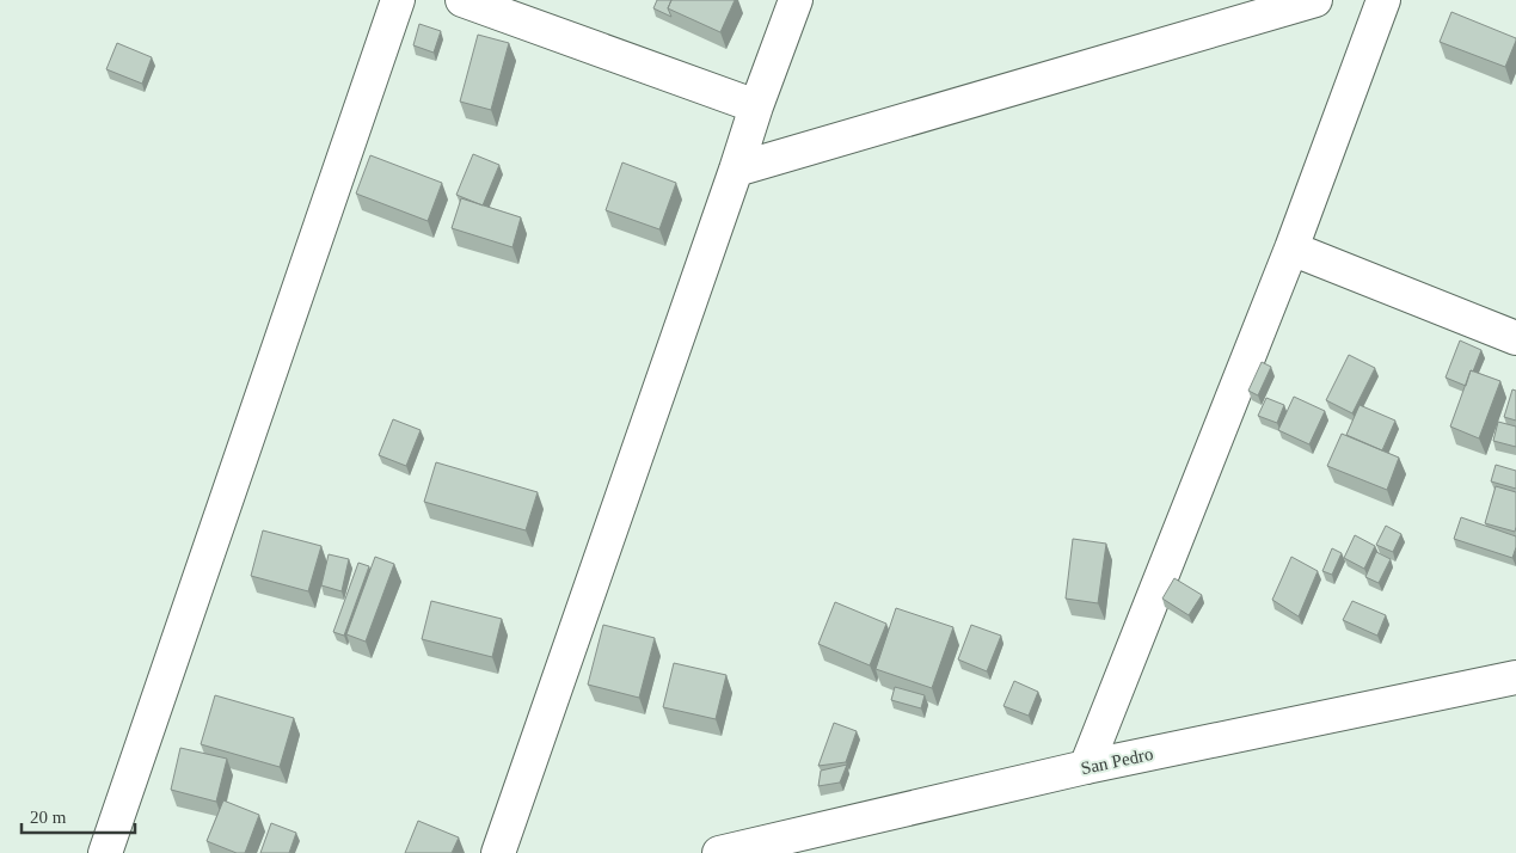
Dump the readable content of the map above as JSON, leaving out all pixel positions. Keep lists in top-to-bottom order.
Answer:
{
  "streets": {
    "street": ["San Pedro"]
  },
  "scale_bar": "20 m"
}
